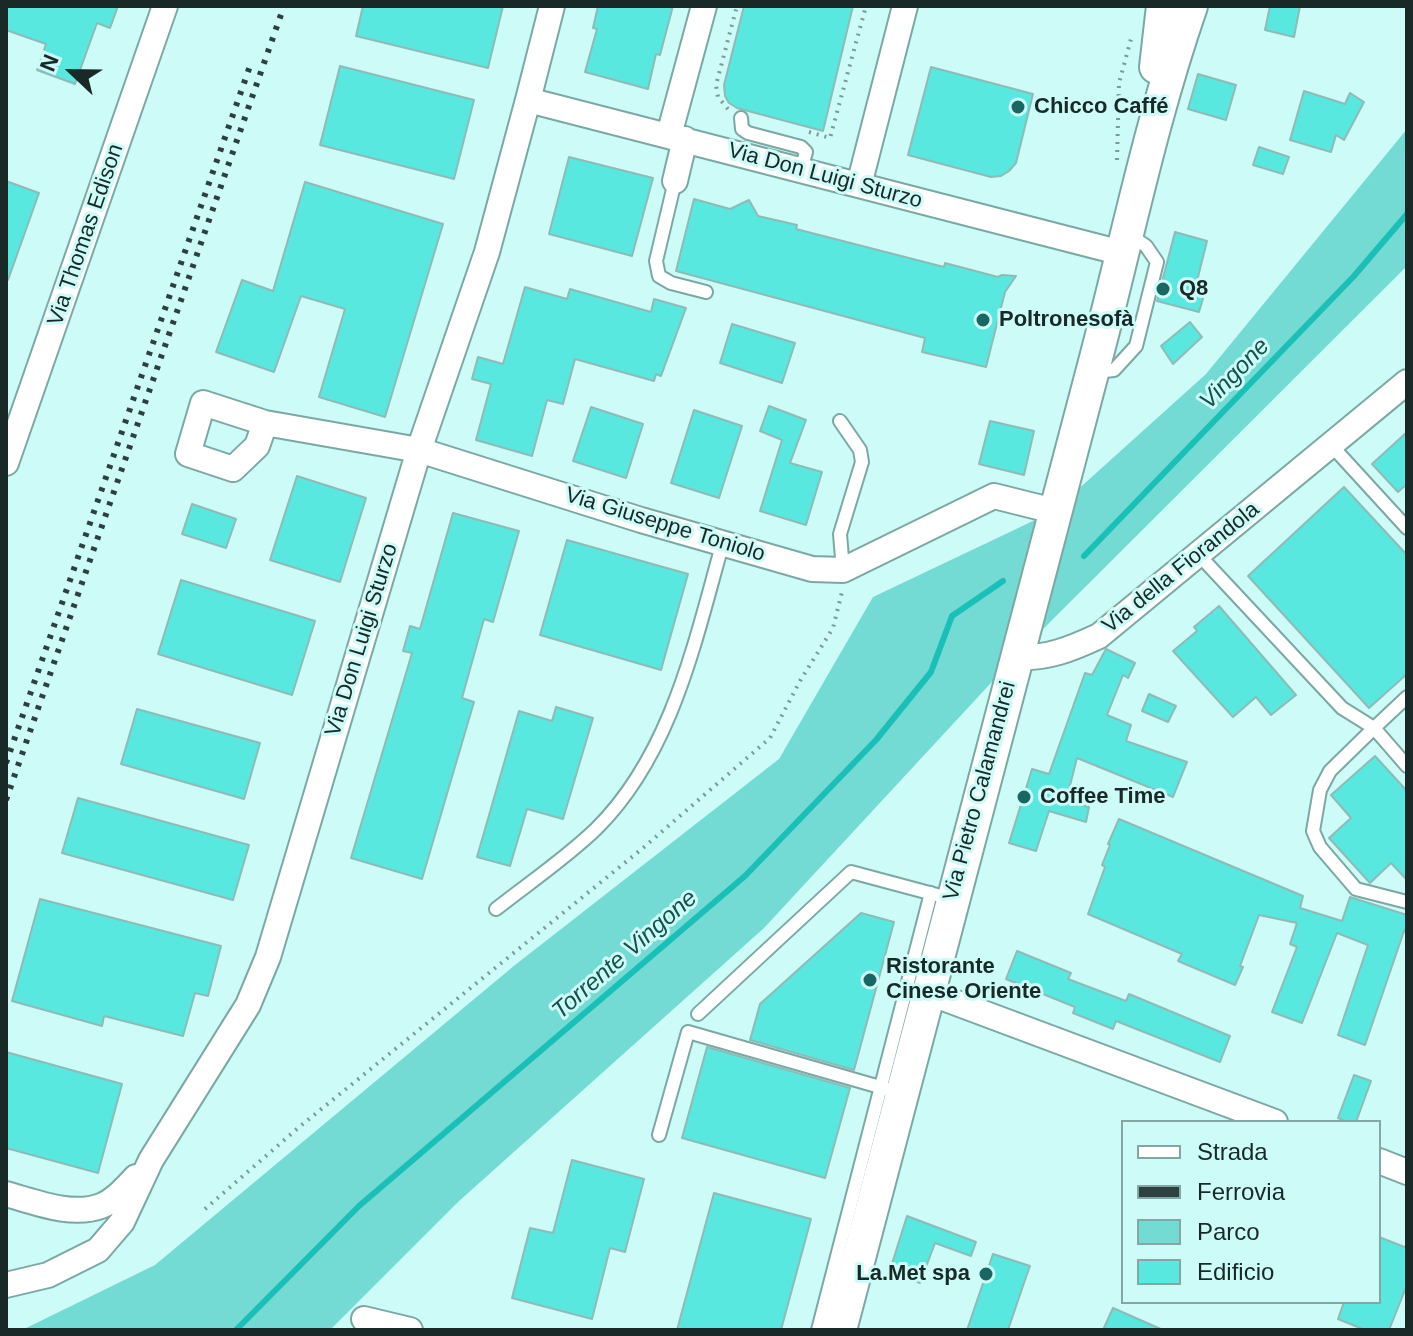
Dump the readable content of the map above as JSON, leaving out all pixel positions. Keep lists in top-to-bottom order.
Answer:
{
  "streets": {
    "main road": ["Via Pietro Calamandrei"],
    "street": [
      "Via Don Luigi Sturzo",
      "Via Thomas Edison",
      "Via Giuseppe Toniolo",
      "Via della Fiorandola"
    ]
  },
  "crossings": [
    ["Via Don Luigi Sturzo", "Via Giuseppe Toniolo"],
    ["Via Don Luigi Sturzo", "Via Pietro Calamandrei"],
    ["Via della Fiorandola", "Via Pietro Calamandrei"]
  ],
  "water": ["Vingone", "Torrente Vingone"],
  "places": [
    "Chicco Caffé",
    "Q8",
    "Poltronesofà",
    "Coffee Time",
    "Ristorante Cinese Oriente",
    "La.Met spa"
  ],
  "legend": [
    "Strada",
    "Ferrovia",
    "Parco",
    "Edificio"
  ],
  "north": "left"
}
